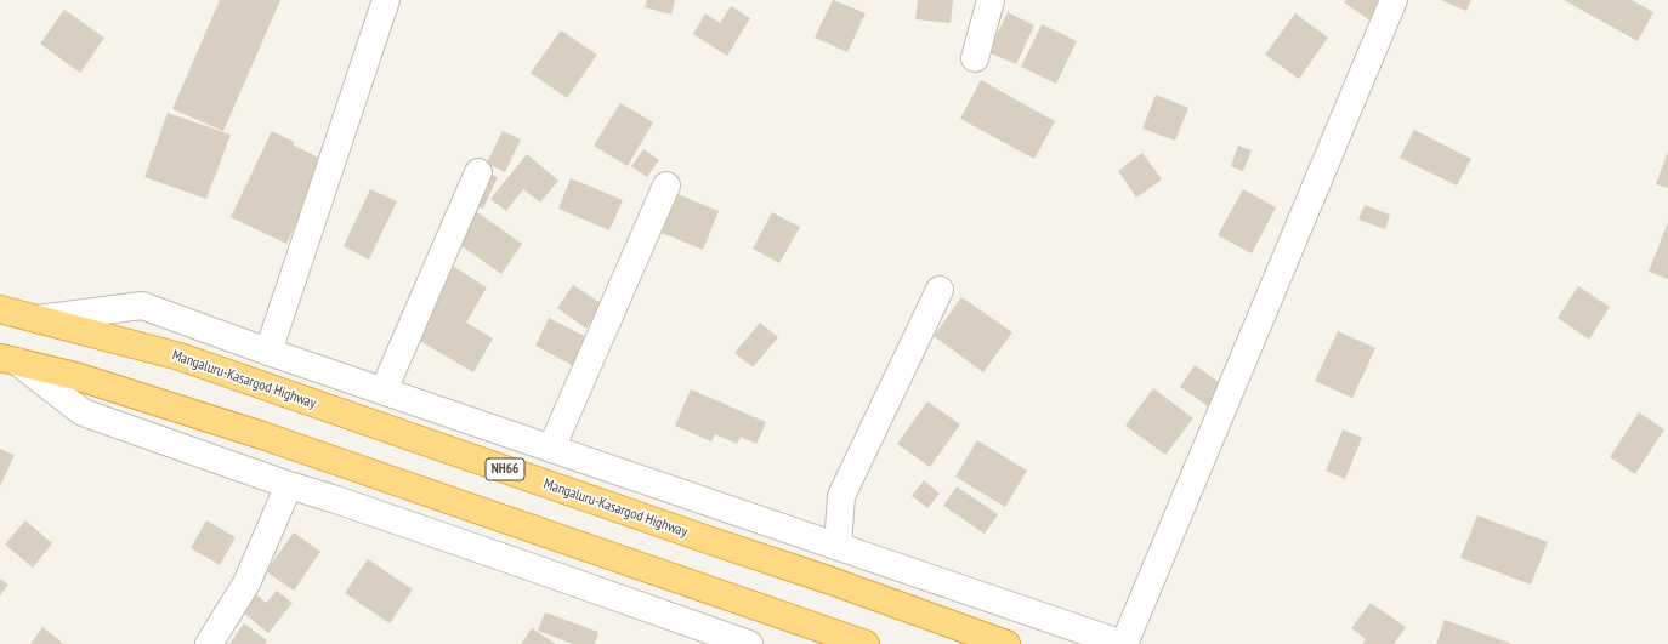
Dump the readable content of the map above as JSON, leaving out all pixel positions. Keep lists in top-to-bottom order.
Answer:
{
  "streets": {
    "highway": ["Mangaluru-Kasargod Highway", "NH66"]
  }
}
